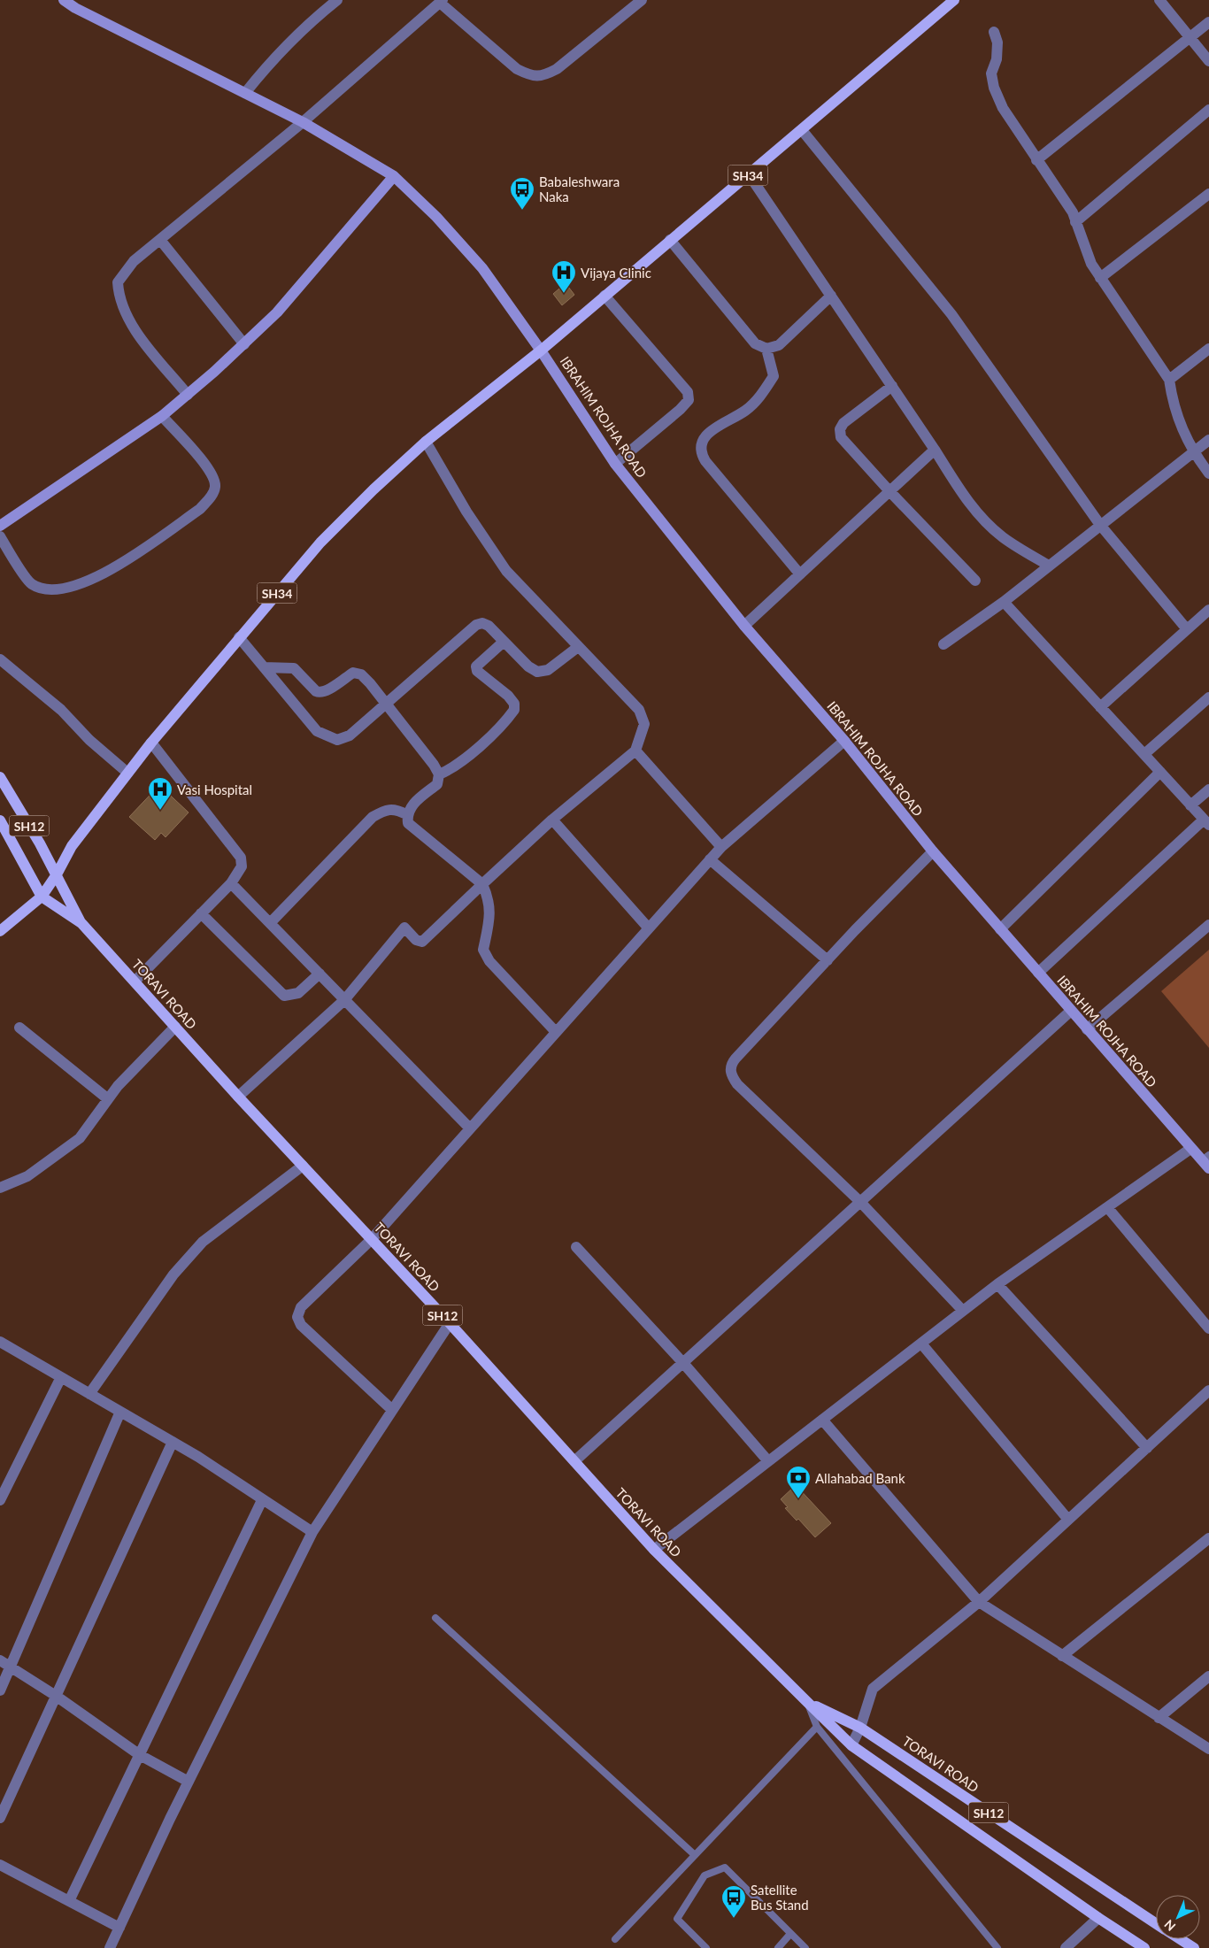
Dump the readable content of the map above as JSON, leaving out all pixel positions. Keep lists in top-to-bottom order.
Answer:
{
  "streets": {
    "main road": ["SH34", "SH12", "TORAVI ROAD"],
    "street": ["IBRAHIM ROJHA ROAD"]
  },
  "crossings": [
    ["SH34", "IBRAHIM ROJHA ROAD"],
    ["SH34", "SH12"],
    ["SH12", "TORAVI ROAD"]
  ],
  "places": {
    "bus stop": ["Babaleshwara Naka", "Satellite Bus Stand"],
    "hospital": ["Vijaya Clinic", "Vasi Hospital"],
    "bank": ["Allahabad Bank"]
  },
  "north": "bottom left"
}
